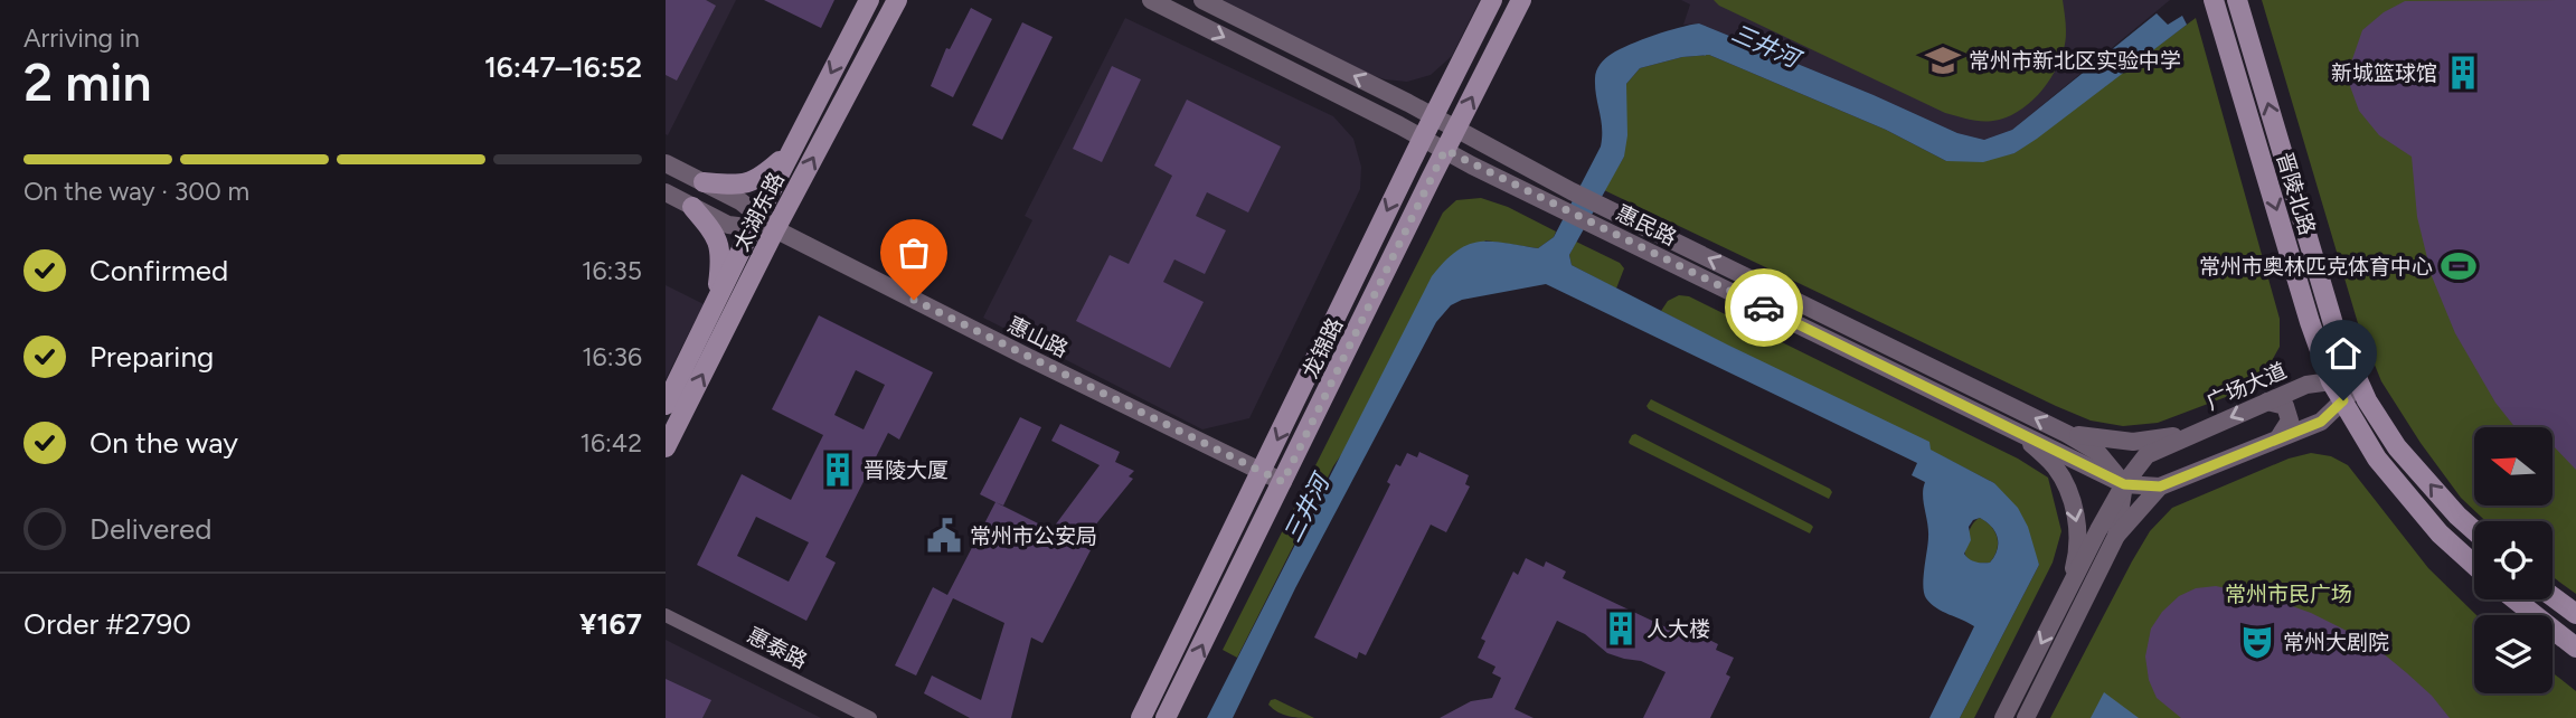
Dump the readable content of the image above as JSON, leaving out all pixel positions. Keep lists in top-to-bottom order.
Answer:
{
  "streets": {
    "main road": ["晋陵北路", "太湖东路", "龙锦路"],
    "street": [
      "惠民路",
      "惠山路",
      "广场大道",
      "惠泰路"
    ]
  },
  "crossings": [
    ["晋陵北路", "广场大道"],
    ["太湖东路", "惠山路"],
    ["惠民路", "龙锦路"],
    ["惠民路", "广场大道"],
    ["惠山路", "龙锦路"]
  ],
  "water": ["三井河"],
  "parks": ["常州市民广场"],
  "places": {
    "school or university": ["常州市新北区实验中学"],
    "building": ["新城篮球馆", "晋陵大厦", "人大楼"],
    "sports": ["常州市奥林匹克体育中心"],
    "public building": ["常州市公安局"],
    "theatre": ["常州大剧院"]
  },
  "north": "left",
  "page": {
    "heading": ["2 min", "Arriving in", "16:47–16:52"],
    "panel": ["Order #2790", "¥167"],
    "bar": "On the way · 300 m",
    "list": [
      ["Confirmed", "16:35"],
      ["Preparing", "16:36"],
      ["On the way", "16:42"],
      "Delivered"
    ]
  }
}
